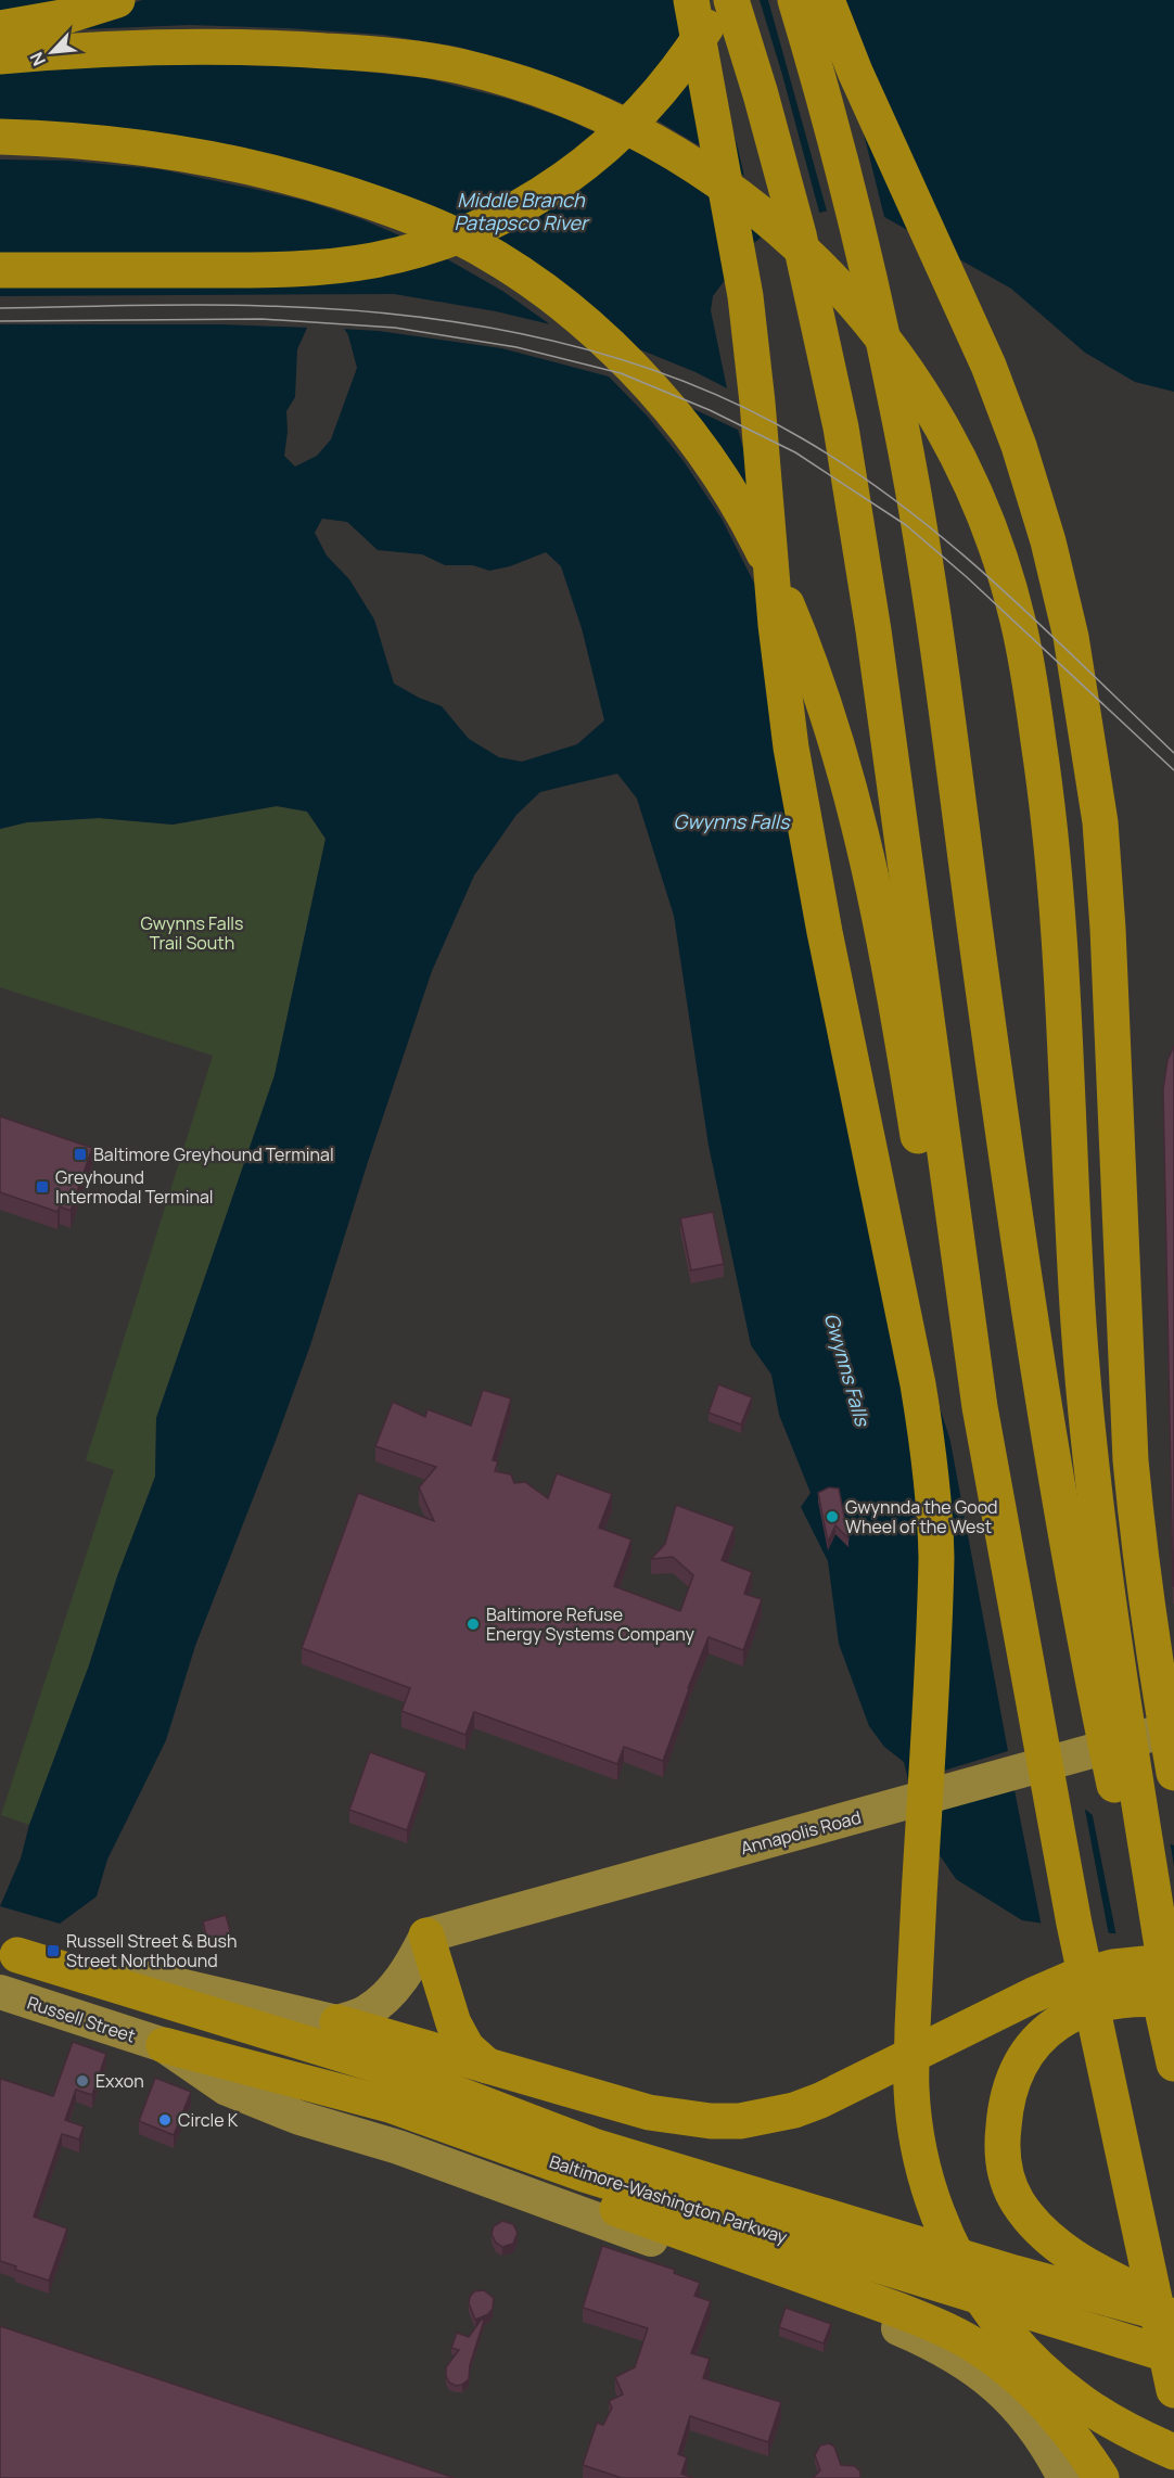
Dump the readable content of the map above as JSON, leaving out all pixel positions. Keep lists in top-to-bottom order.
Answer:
{
  "streets": {
    "highway": ["Baltimore-Washington Parkway"],
    "main road": ["Annapolis Road", "Russell Street"]
  },
  "water": ["Middle Branch Patapsco River", "Gwynns Falls"],
  "parks": ["Gwynns Falls Trail South"],
  "places": {
    "transit": ["Baltimore Greyhound Terminal", "Greyhound Intermodal Terminal", "Russell Street & Bush Street Northbound"],
    "other": [
      "Gwynnda the Good Wheel of the West",
      "Baltimore Refuse Energy Systems Company",
      "Exxon",
      "Circle K"
    ]
  },
  "north": "bottom left"
}
